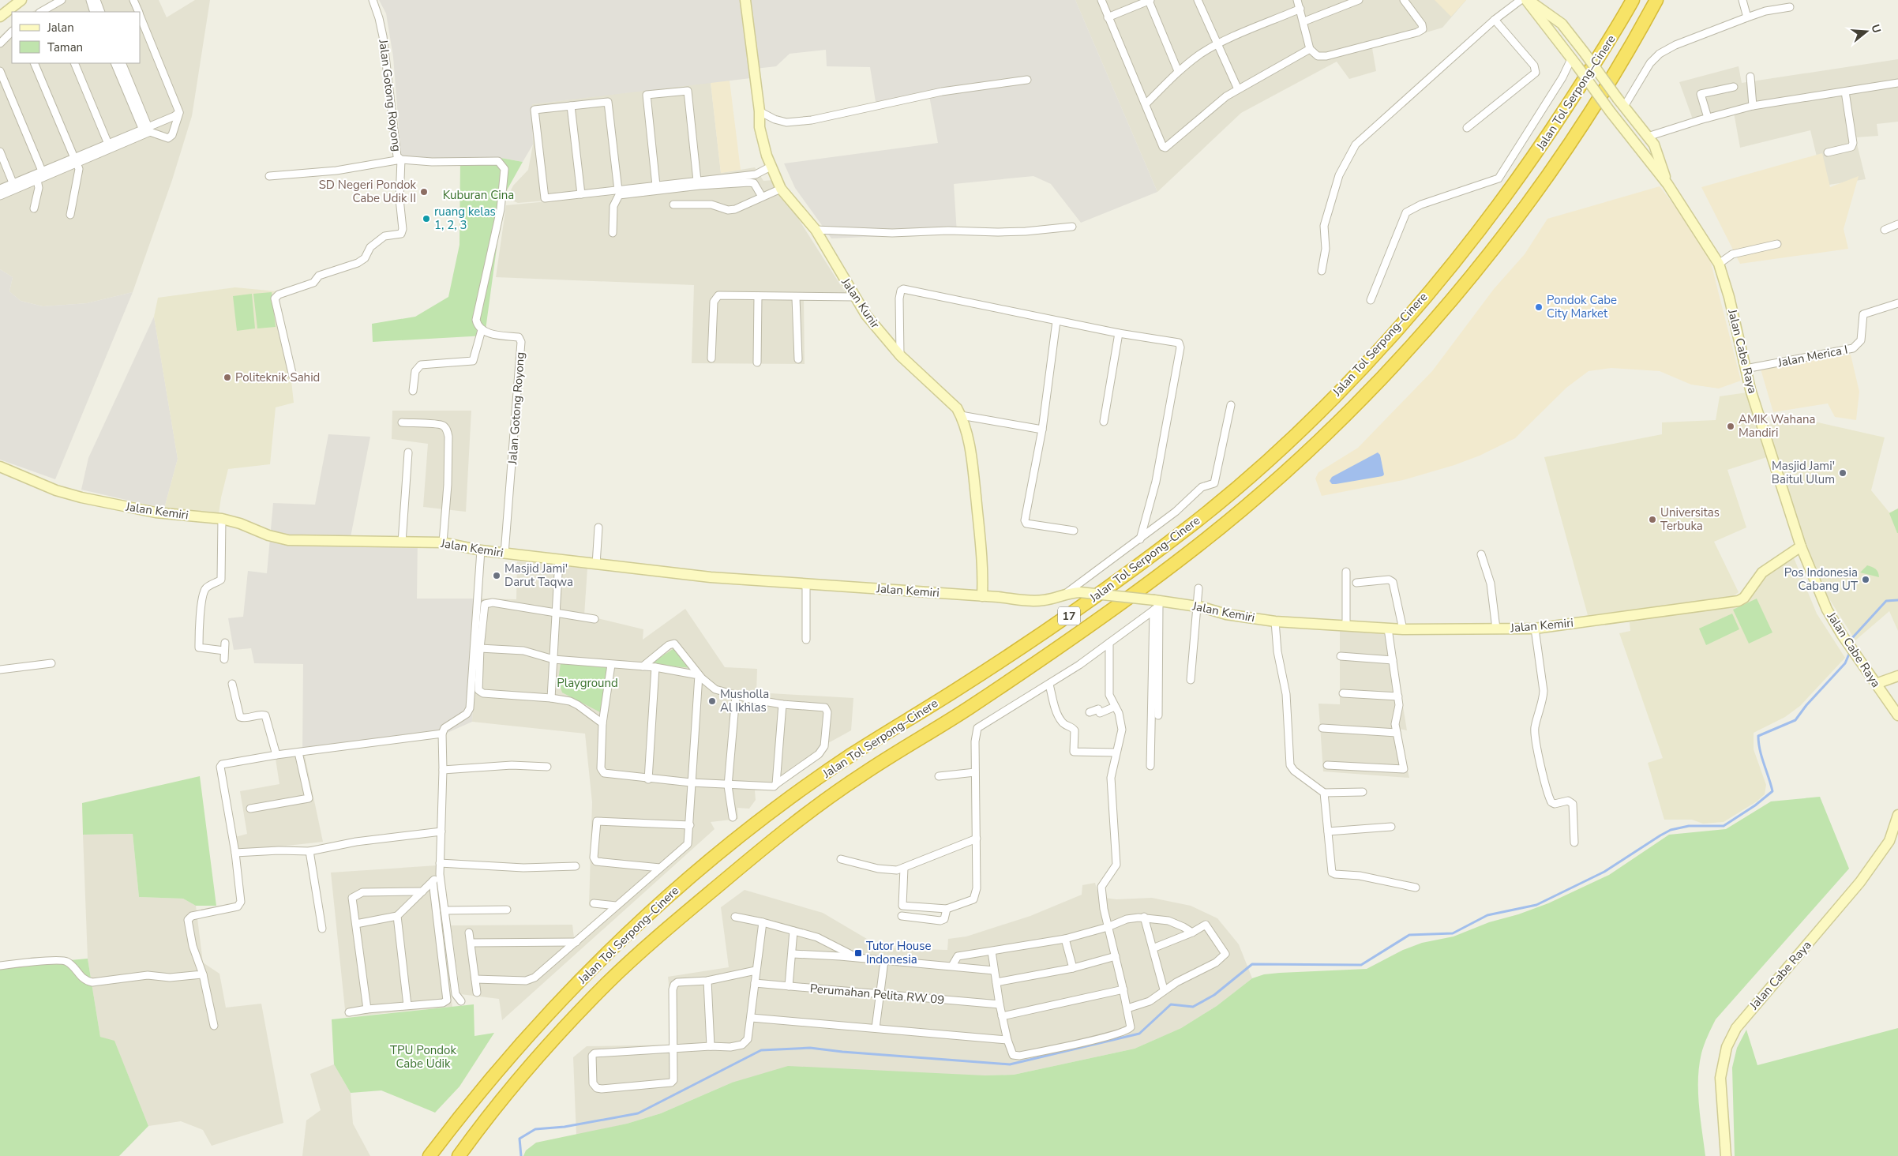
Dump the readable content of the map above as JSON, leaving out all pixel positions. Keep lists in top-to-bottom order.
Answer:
{
  "streets": {
    "highway": ["Jalan Tol Serpong–Cinere", "17"],
    "street": [
      "Jalan Gotong Royong",
      "Jalan Kunir",
      "Jalan Cabe Raya",
      "Jalan Merica I",
      "Jalan Kemiri",
      "Perumahan Pelita RW 09"
    ]
  },
  "crossings": [
    ["Jalan Gotong Royong", "Jalan Kemiri"],
    ["Jalan Kunir", "Jalan Kemiri"],
    ["Jalan Cabe Raya", "Jalan Merica I"],
    ["Jalan Cabe Raya", "Jalan Kemiri"]
  ],
  "parks": ["Kuburan Cina", "Playground", "TPU Pondok Cabe Udik"],
  "places": {
    "other": [
      "SD Negeri Pondok Cabe Udik II",
      "ruang kelas 1, 2, 3",
      "Pondok Cabe City Market",
      "Politeknik Sahid",
      "AMIK Wahana Mandiri",
      "Masjid Jami' Baitul Ulum",
      "Universitas Terbuka",
      "Masjid Jami' Darut Taqwa",
      "Pos Indonesia Cabang UT",
      "Musholla Al Ikhlas"
    ],
    "transit": ["Tutor House Indonesia"]
  },
  "legend": ["Jalan", "Taman"],
  "north": "right"
}
